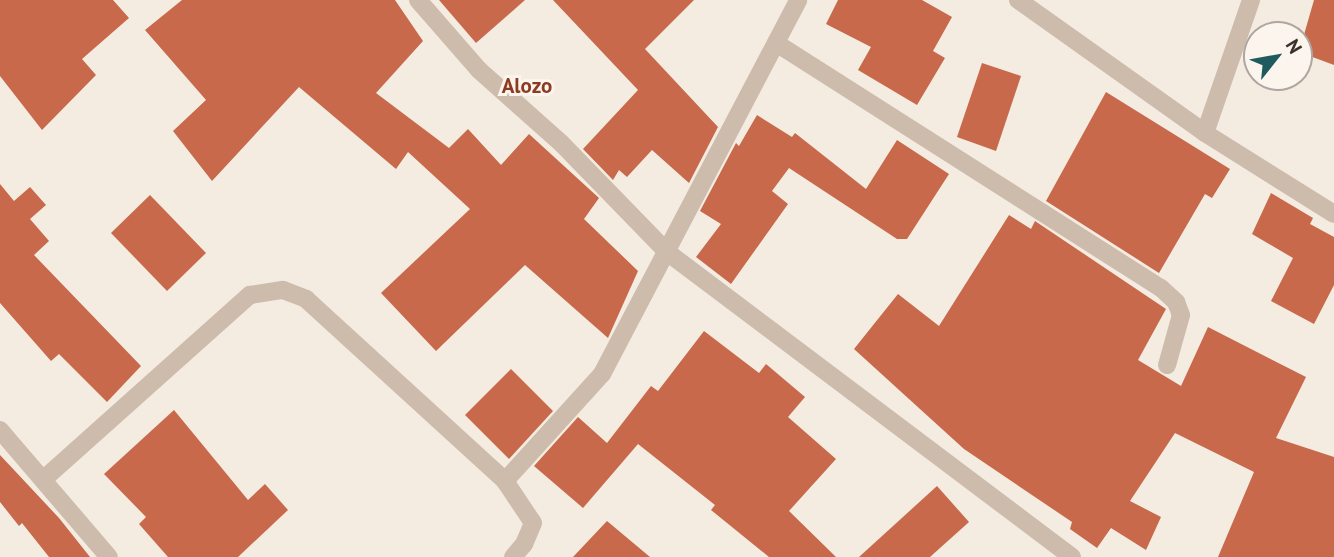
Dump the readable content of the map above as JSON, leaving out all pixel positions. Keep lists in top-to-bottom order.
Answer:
{
  "districts": ["Alozo"],
  "north": "top right"
}
